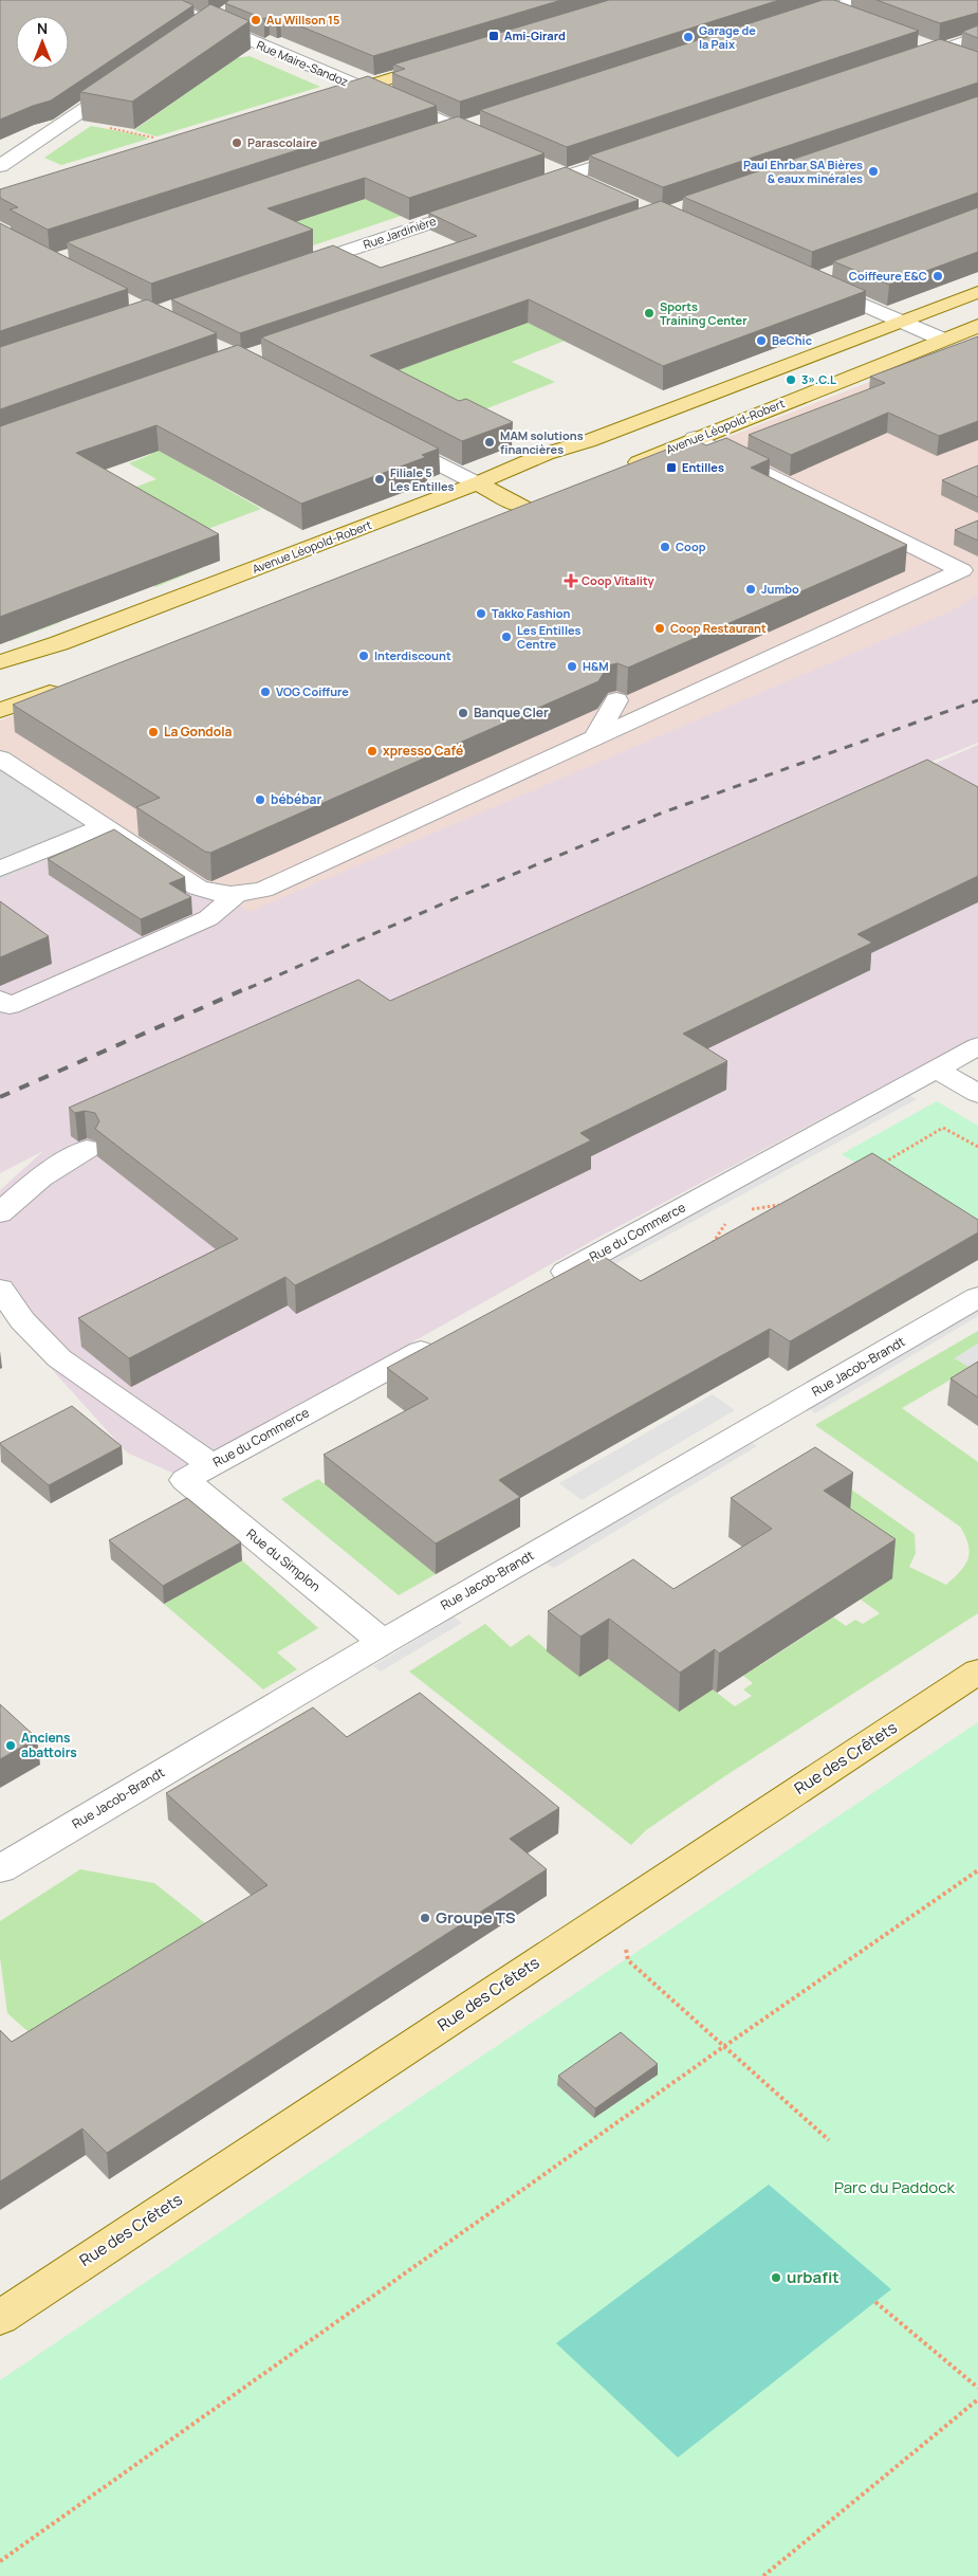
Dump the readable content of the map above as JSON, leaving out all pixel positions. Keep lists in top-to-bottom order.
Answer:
{
  "streets": {
    "main road": ["Avenue Léopold-Robert", "Rue des Crêtets"],
    "street": [
      "Rue Maire-Sandoz",
      "Rue Jardinière",
      "Rue du Commerce",
      "Rue Jacob-Brandt",
      "Rue du Simplon"
    ]
  },
  "crossings": [
    ["Rue du Commerce", "Rue du Simplon"],
    ["Rue Jacob-Brandt", "Rue du Simplon"]
  ],
  "parks": ["Parc du Paddock"],
  "places": {
    "other": [
      "Au Willson 15",
      "Garage de la Paix",
      "Parascolaire",
      "Paul Ehrbar SA Bières & eaux minérales",
      "Coiffeure E&C",
      "Sports Training Center",
      "BeChic",
      "3».C.L",
      "MAM solutions financières",
      "Filiale 5 Les Entilles",
      "Coop",
      "Jumbo",
      "Takko Fashion",
      "Coop Restaurant",
      "Les Entilles Centre",
      "Interdiscount",
      "H&M",
      "VOG Coiffure",
      "Banque Cler",
      "La Gondola",
      "xpresso Café",
      "bébébar",
      "Anciens abattoirs",
      "Groupe TS",
      "urbafit"
    ],
    "transit": ["Ami-Girard", "Entilles"],
    "health": ["Coop Vitality"]
  },
  "north": "top"
}
